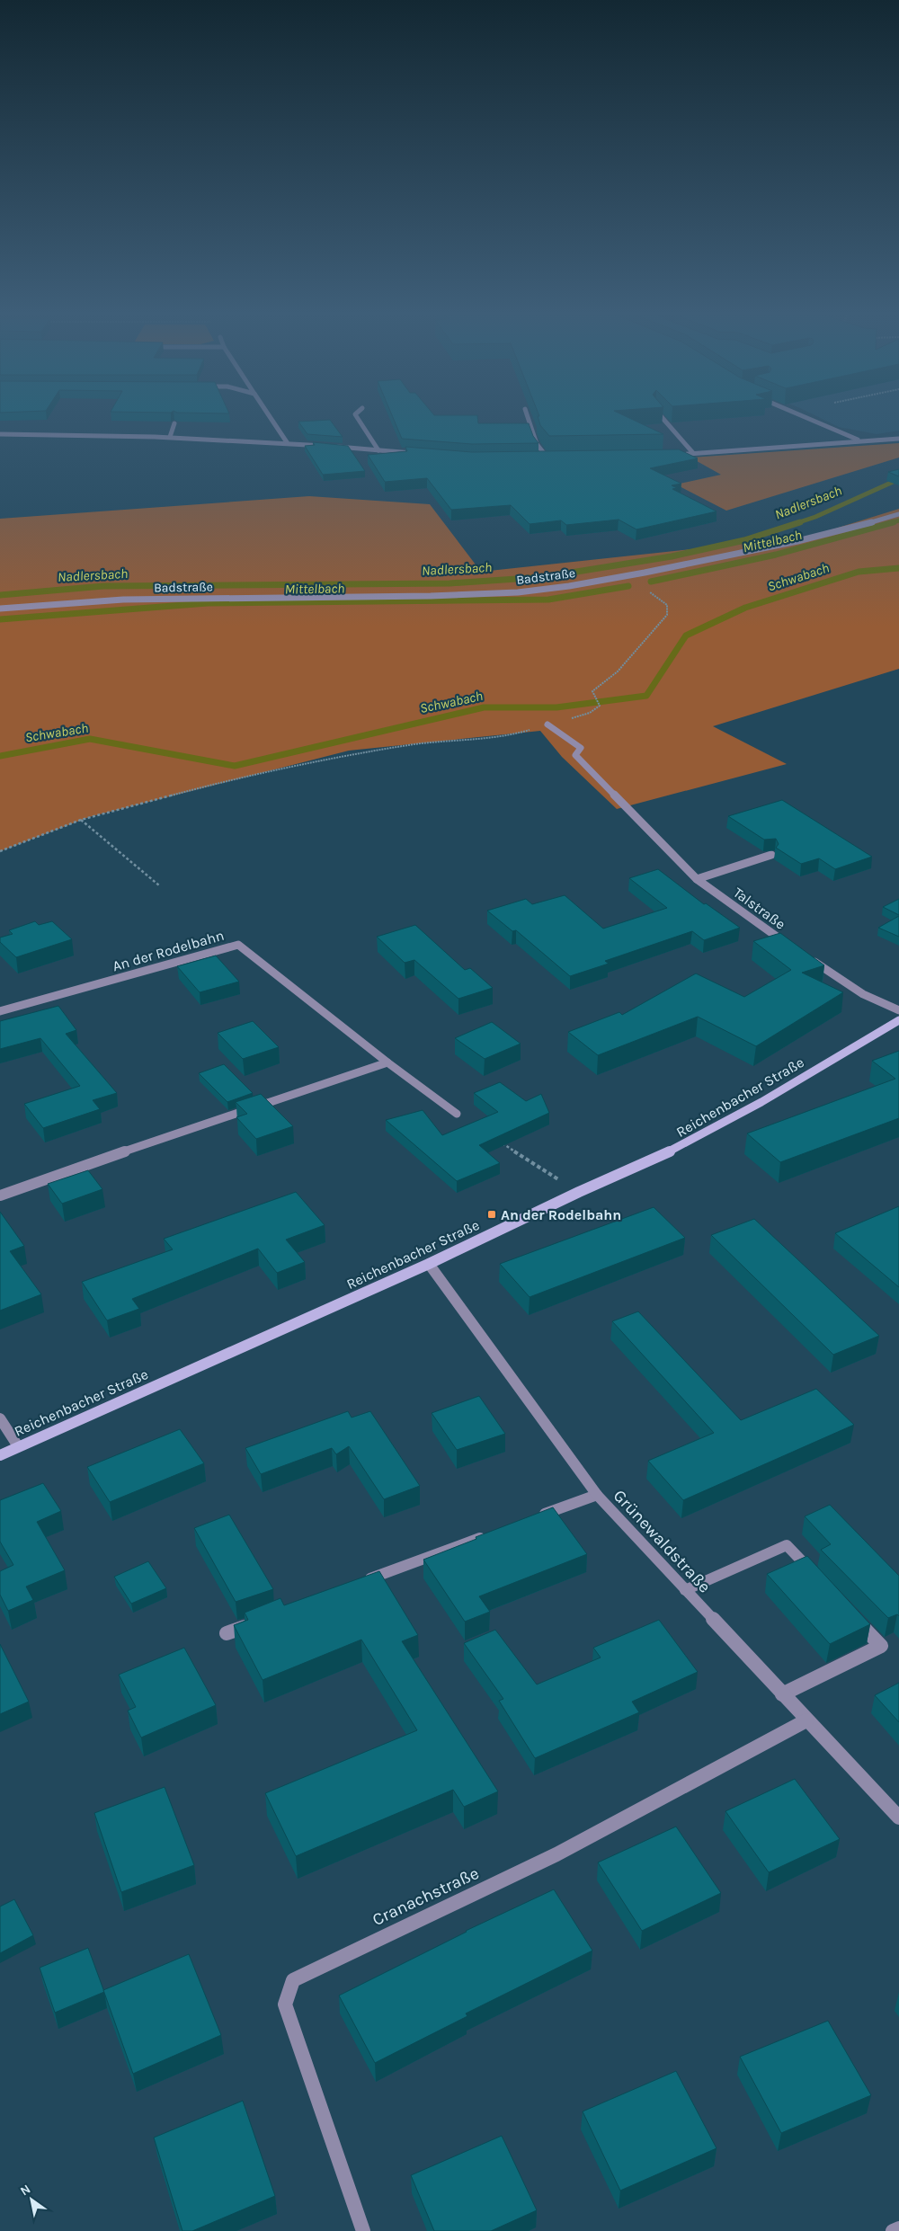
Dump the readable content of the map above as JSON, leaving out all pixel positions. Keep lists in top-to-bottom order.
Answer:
{
  "streets": {
    "main road": ["Reichenbacher Straße"],
    "street": [
      "Badstraße",
      "Talstraße",
      "An der Rodelbahn",
      "Grünewaldstraße",
      "Cranachstraße"
    ]
  },
  "crossings": [
    ["Reichenbacher Straße", "Grünewaldstraße"],
    ["Grünewaldstraße", "Cranachstraße"]
  ],
  "water": ["Nadlersbach", "Mittelbach", "Schwabach"],
  "places": {
    "transit": ["An der Rodelbahn"]
  },
  "north": "top left"
}
